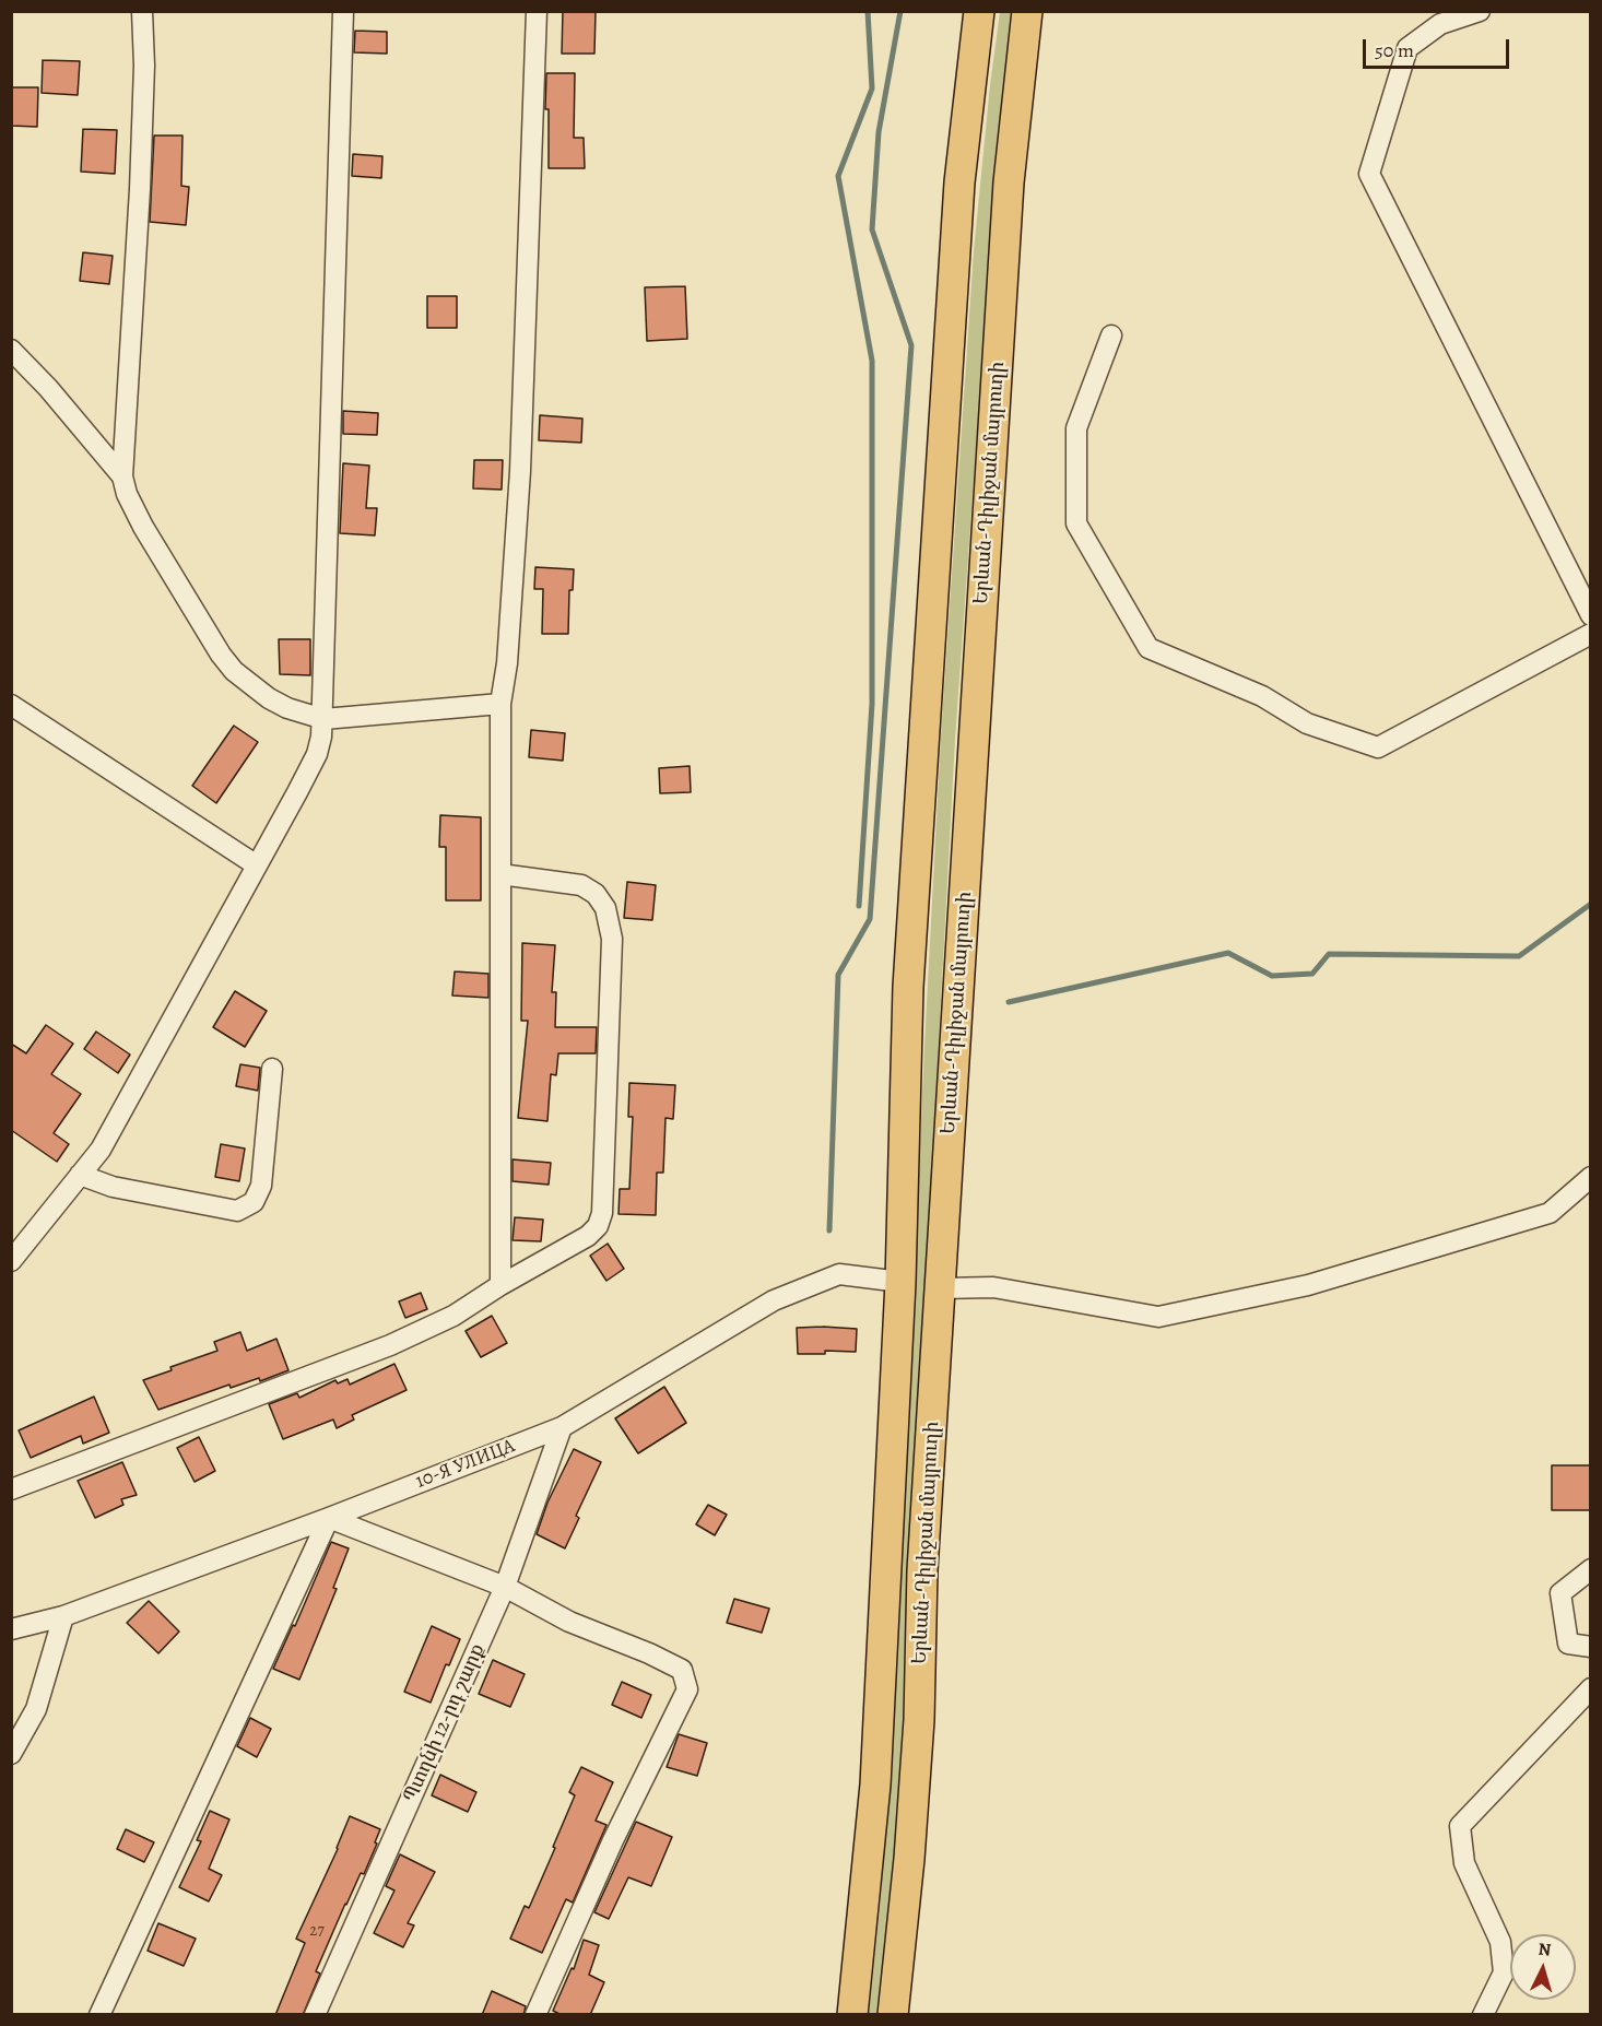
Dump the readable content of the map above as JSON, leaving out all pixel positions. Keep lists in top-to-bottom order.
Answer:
{
  "streets": {
    "highway": ["Երևան-Դիլիջան մայրուղի"],
    "street": ["10-Я УЛИЦА", "Պտղնի 12-րդ շարք"]
  },
  "crossings": [
    ["Երևան-Դիլիջան մայրուղի", "10-Я УЛИЦА"],
    ["10-Я УЛИЦА", "Պտղնի 12-րդ շարք"]
  ],
  "house_numbers": ["27"],
  "scale_bar": "50 m",
  "north": "top"
}
